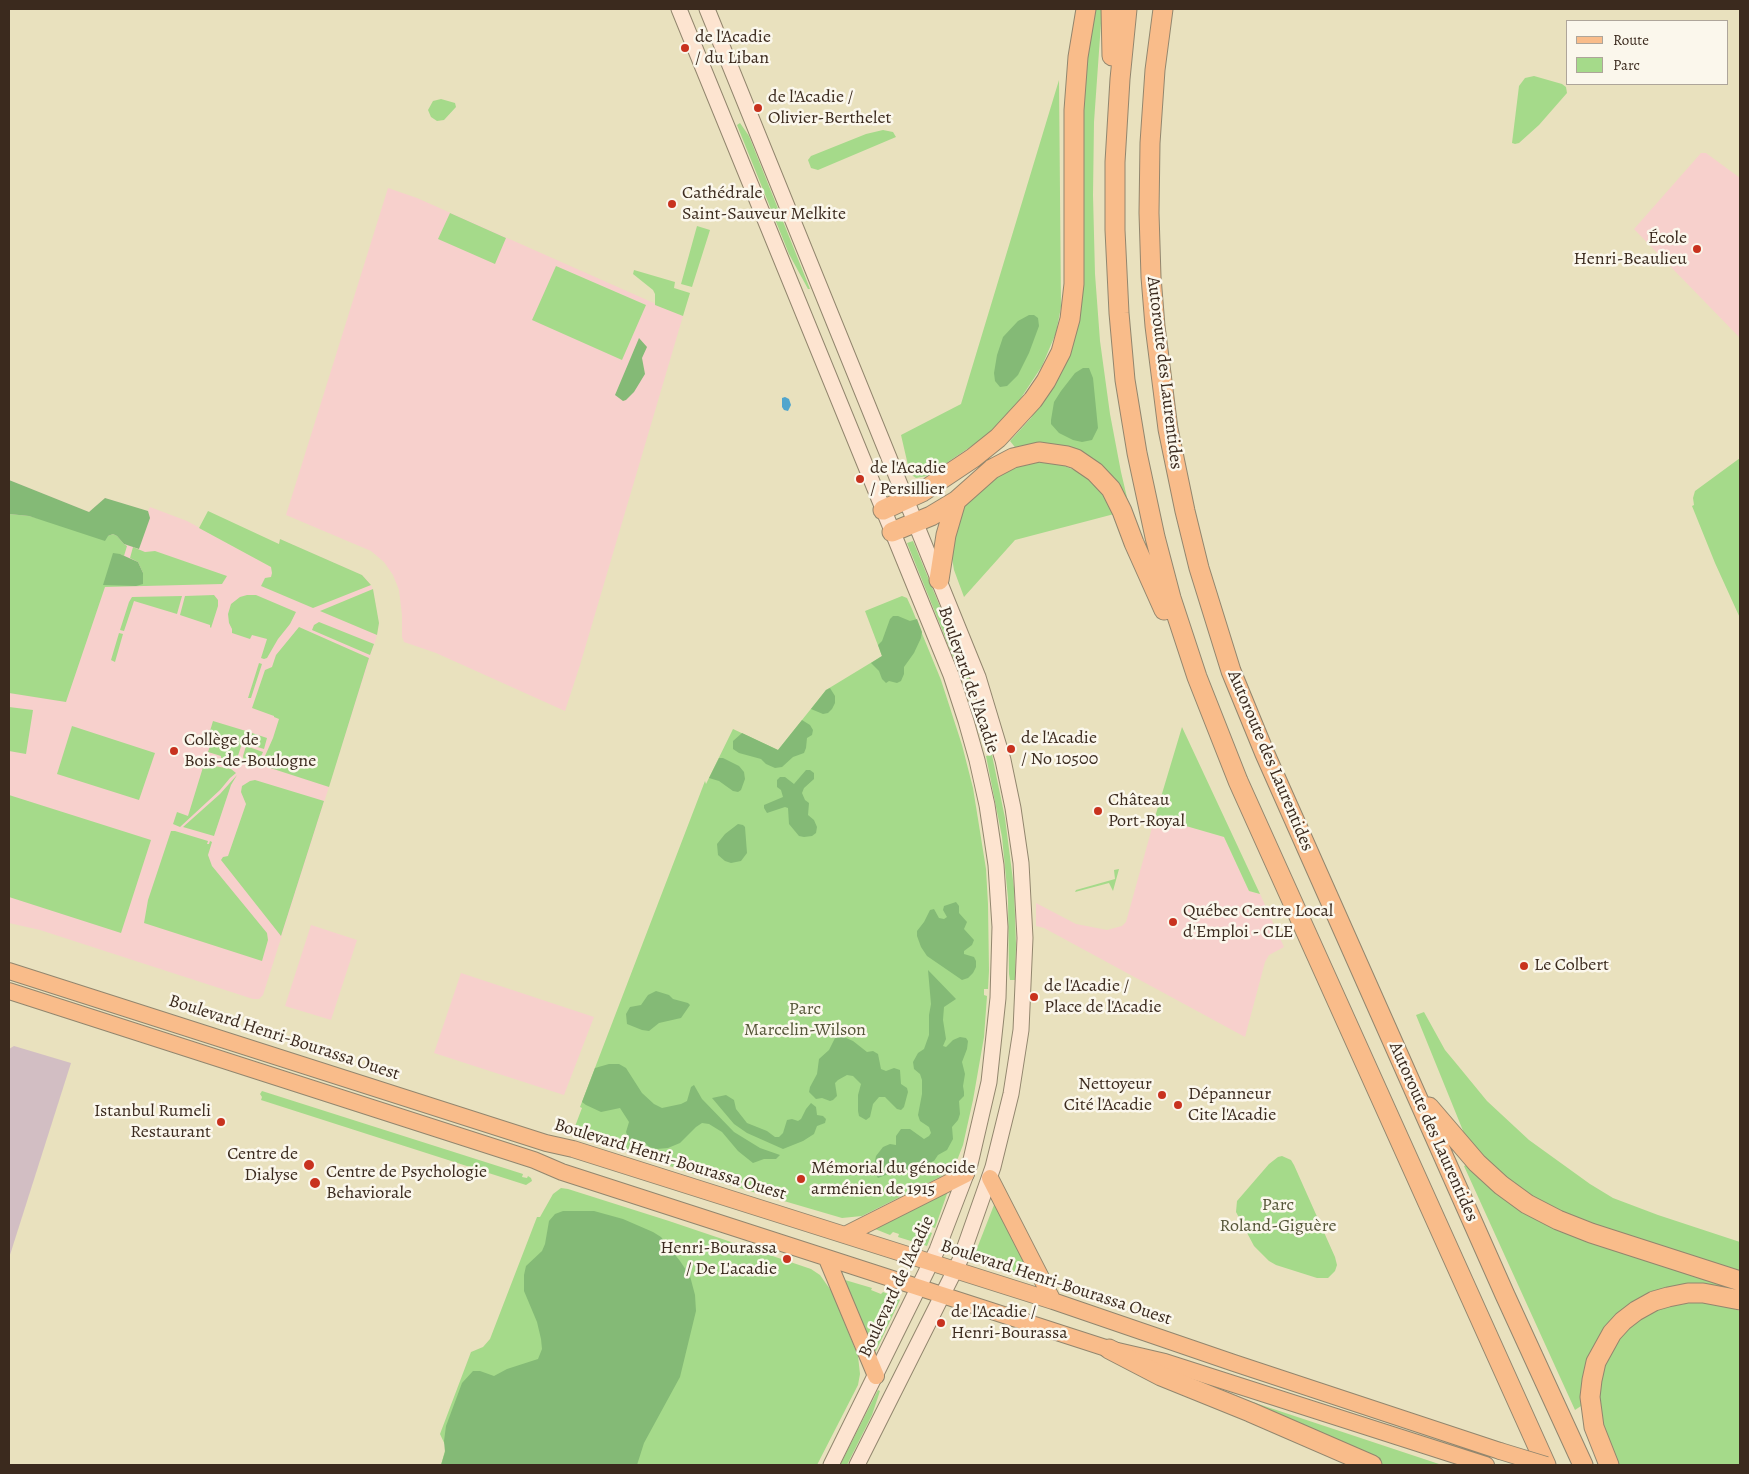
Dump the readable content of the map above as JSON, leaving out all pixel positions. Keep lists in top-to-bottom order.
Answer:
{
  "streets": {
    "highway": ["Autoroute des Laurentides"],
    "main road": ["Boulevard de l'Acadie", "Boulevard Henri-Bourassa Ouest"]
  },
  "crossings": [
    ["Autoroute des Laurentides", "Boulevard Henri-Bourassa Ouest"],
    ["Boulevard de l'Acadie", "Boulevard Henri-Bourassa Ouest"]
  ],
  "parks": ["Parc Marcelin-Wilson", "Parc Roland-Giguère"],
  "places": [
    "de l'Acadie / du Liban",
    "de l'Acadie / Olivier-Berthelet",
    "Cathédrale Saint-Sauveur Melkite",
    "École Henri-Beaulieu",
    "de l'Acadie / Persillier",
    "de l'Acadie / No 10500",
    "Collège de Bois-de-Boulogne",
    "Château Port-Royal",
    "Québec Centre Local d'Emploi - CLE",
    "Le Colbert",
    "de l'Acadie / Place de l'Acadie",
    "Nettoyeur Cité l'Acadie",
    "Dépanneur Cite l'Acadie",
    "Istanbul Rumeli Restaurant",
    "Centre de Dialyse",
    "Mémorial du génocide arménien de 1915",
    "Centre de Psychologie Behaviorale",
    "Henri-Bourassa / De L'acadie",
    "de l'Acadie / Henri-Bourassa"
  ],
  "legend": ["Route", "Parc"]
}
